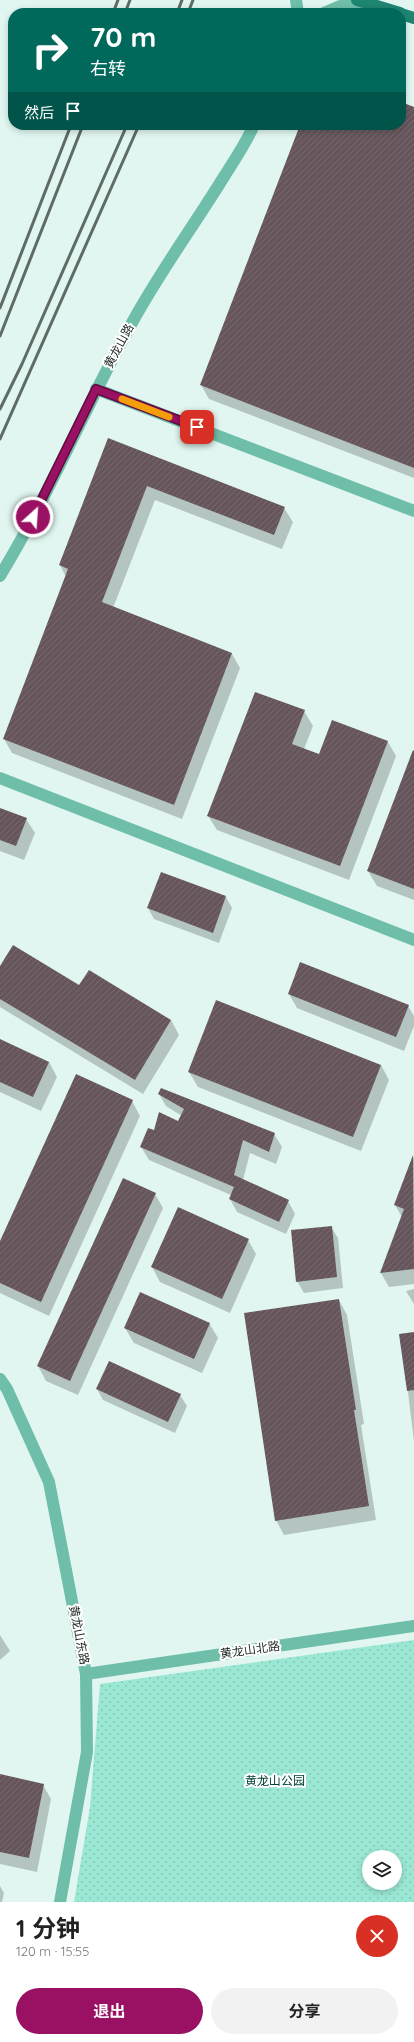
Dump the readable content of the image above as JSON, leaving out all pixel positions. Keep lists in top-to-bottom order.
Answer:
{
  "streets": {
    "street": ["黄龙山路", "黄龙山东路", "黄龙山北路"]
  },
  "crossings": [
    ["黄龙山东路", "黄龙山北路"]
  ],
  "parks": ["黄龙山公园"],
  "page": {
    "turn": ["70 m", "右转"],
    "then": "然后",
    "heading": ["1 分钟", "120 m · 15:55"],
    "buttons": ["退出", "分享"]
  }
}
